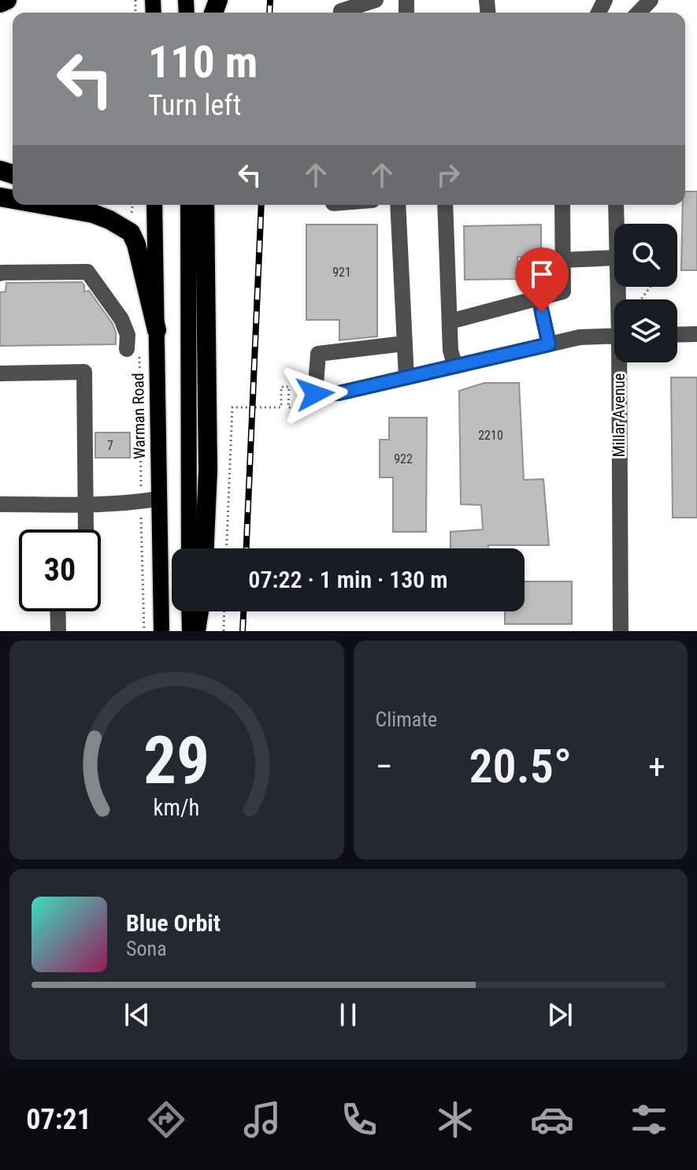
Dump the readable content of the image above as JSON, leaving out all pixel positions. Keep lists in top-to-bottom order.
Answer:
{
  "streets": {
    "main road": ["Warman Road"],
    "street": ["Millar Avenue"]
  },
  "house_numbers": [
    "921",
    "2210",
    "7",
    "922"
  ],
  "page": {
    "turn": ["110 m", "Turn left"],
    "limit": "30",
    "trip": "07:22 · 1 min · 130 m",
    "tile": "Climate",
    "heat": ["−", "20.5°", "+"],
    "song": ["Blue Orbit", "Sona"],
    "tabs": "07:21",
    "gauge": ["29", "km/h"]
  }
}
